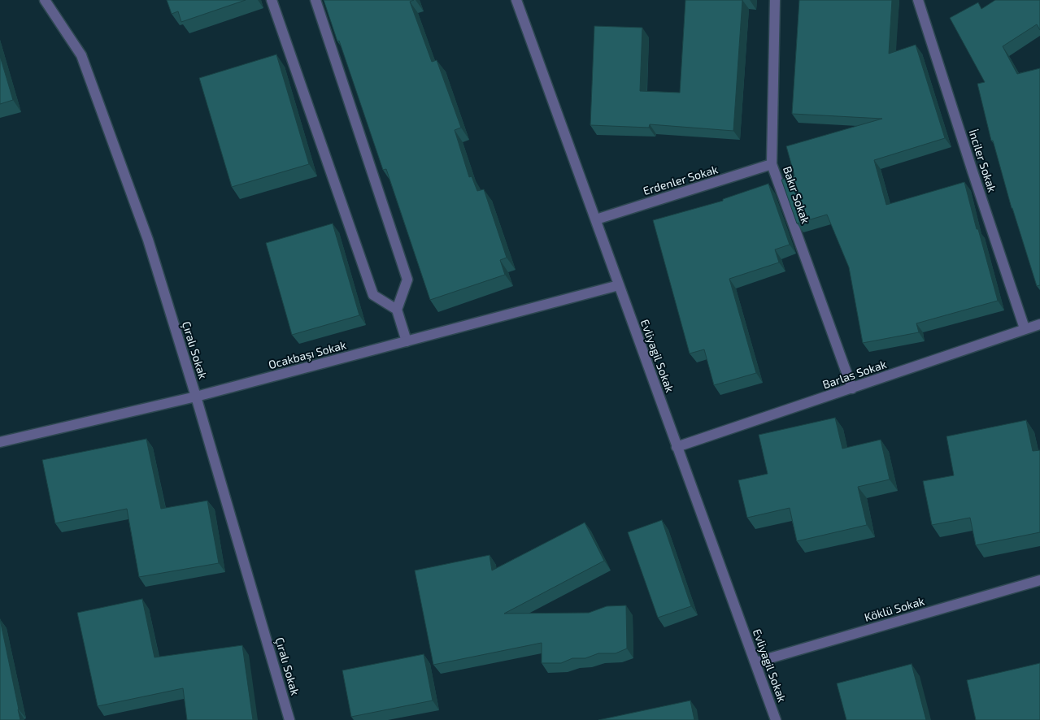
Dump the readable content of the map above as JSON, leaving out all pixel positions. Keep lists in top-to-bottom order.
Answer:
{
  "streets": {
    "street": [
      "İnciler Sokak",
      "Erdenler Sokak",
      "Bakır Sokak",
      "Çıralı Sokak",
      "Ocakbaşı Sokak",
      "Evliyagil Sokak",
      "Barlas Sokak",
      "Köklü Sokak"
    ]
  },
  "crossings": [
    ["İnciler Sokak", "Barlas Sokak"],
    ["Erdenler Sokak", "Bakır Sokak"],
    ["Erdenler Sokak", "Evliyagil Sokak"],
    ["Bakır Sokak", "Barlas Sokak"],
    ["Çıralı Sokak", "Ocakbaşı Sokak"],
    ["Ocakbaşı Sokak", "Evliyagil Sokak"],
    ["Evliyagil Sokak", "Barlas Sokak"],
    ["Evliyagil Sokak", "Köklü Sokak"]
  ]
}
